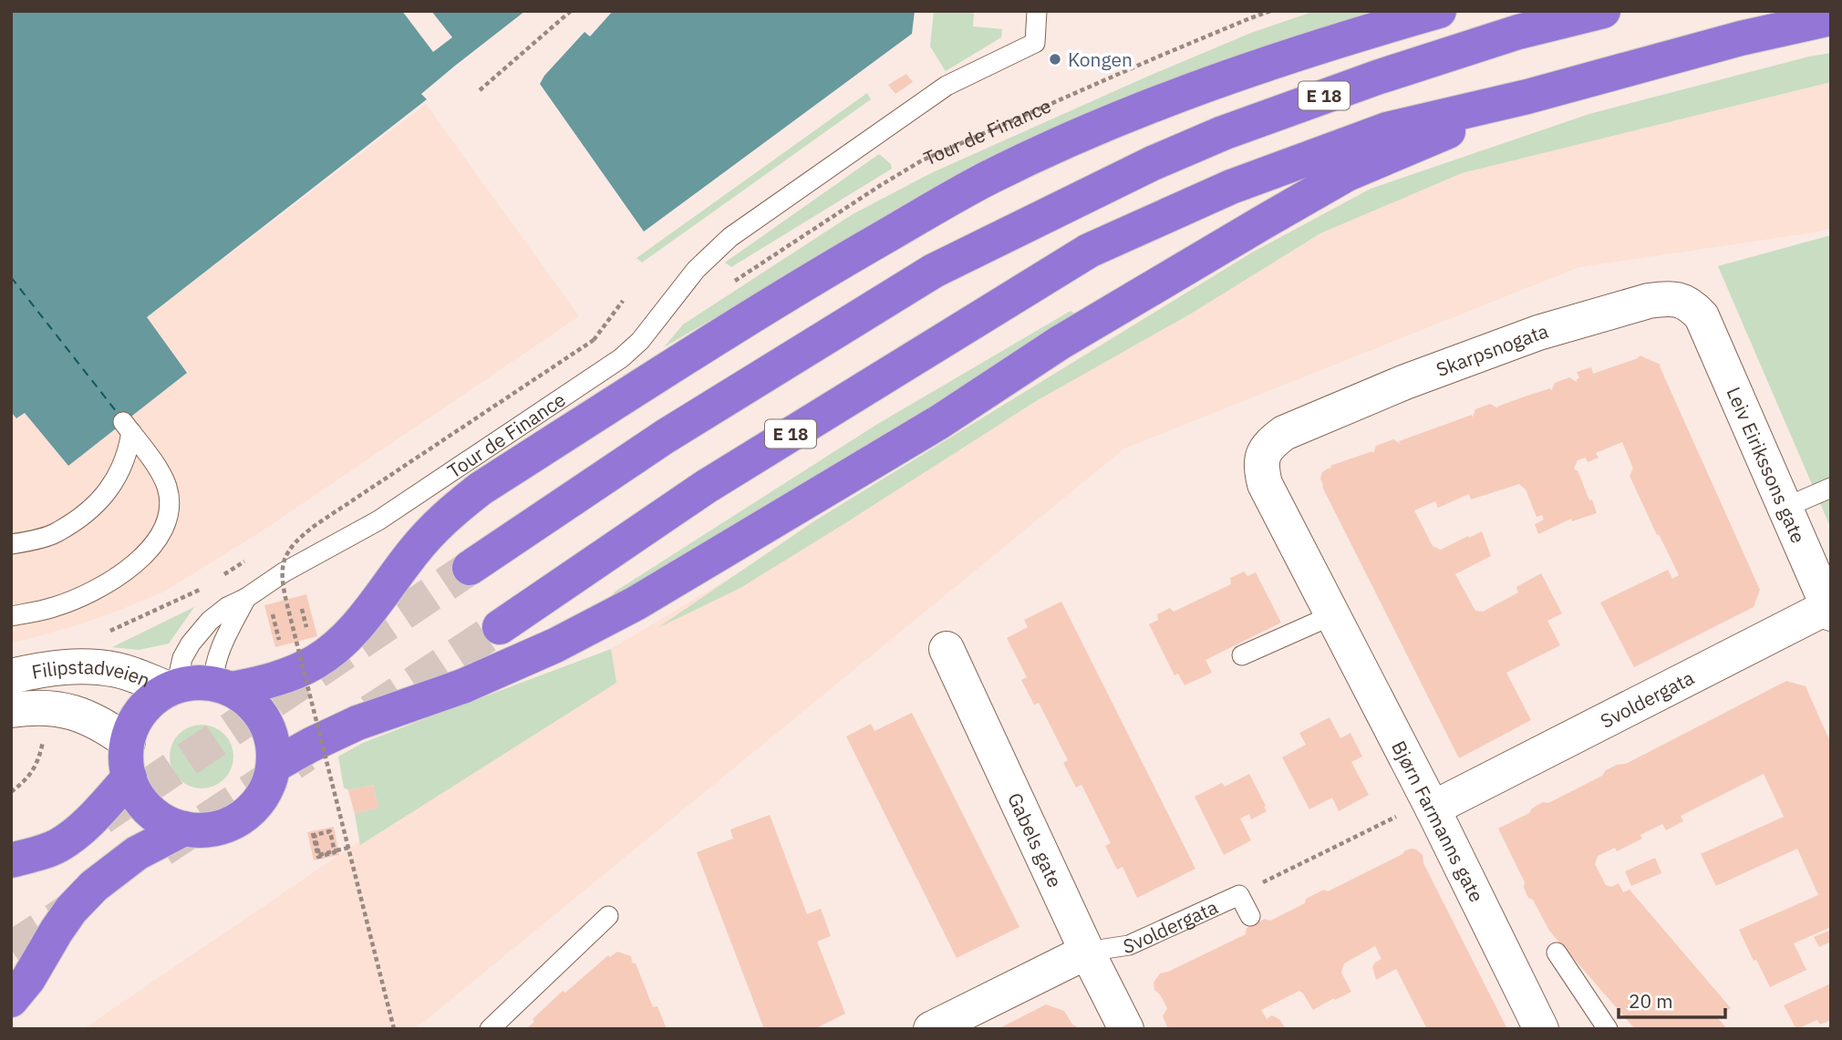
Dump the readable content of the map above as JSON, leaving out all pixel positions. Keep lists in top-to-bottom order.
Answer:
{
  "streets": {
    "highway": ["E 18"],
    "street": [
      "Skarpsnogata",
      "Leiv Eirikssons gate",
      "Filipstadveien",
      "Svoldergata",
      "Bjørn Farmanns gate",
      "Gabels gate"
    ],
    "lane": ["Tour de Finance"]
  },
  "crossings": [
    ["Tour de Finance", "Filipstadveien"],
    ["Skarpsnogata", "Leiv Eirikssons gate"],
    ["Skarpsnogata", "Bjørn Farmanns gate"],
    ["Leiv Eirikssons gate", "Svoldergata"],
    ["Svoldergata", "Bjørn Farmanns gate"],
    ["Svoldergata", "Gabels gate"]
  ],
  "places": ["Kongen"],
  "scale_bar": "20 m"
}
